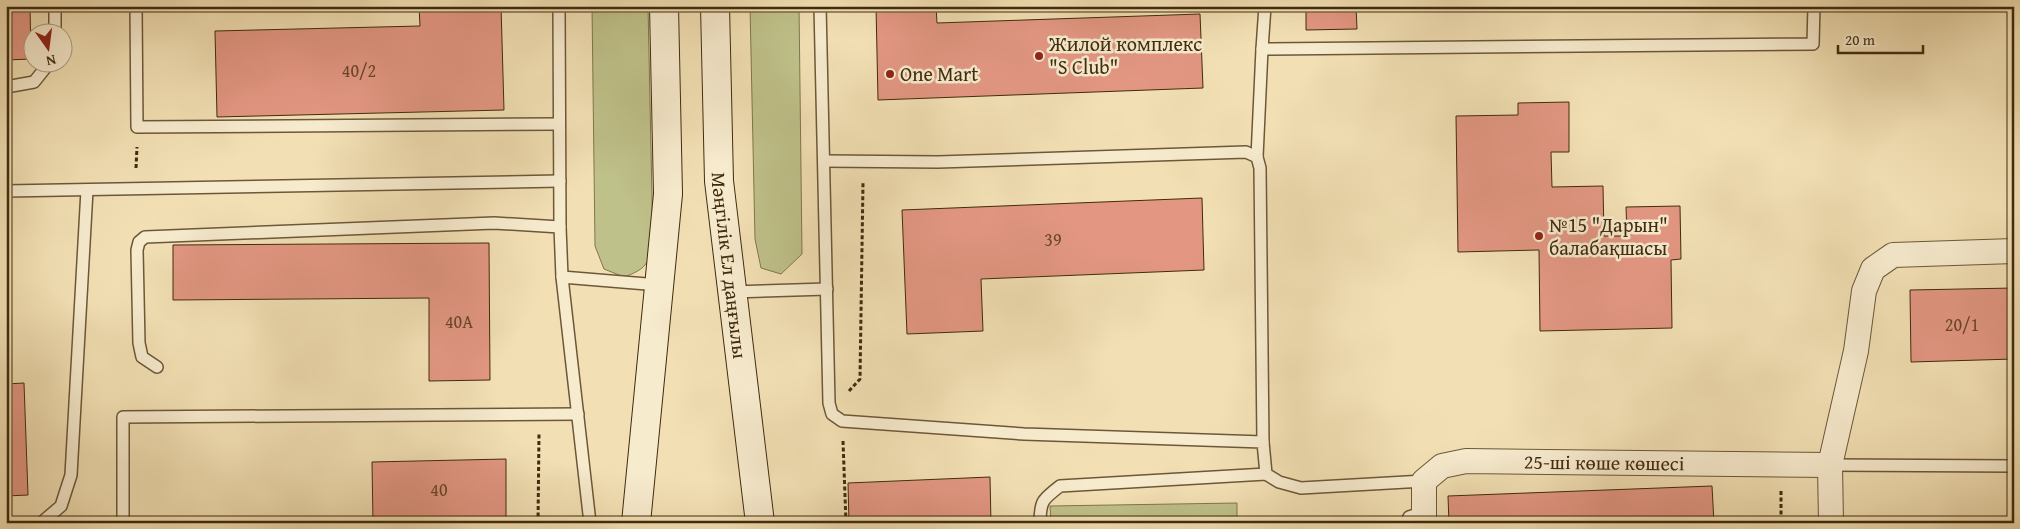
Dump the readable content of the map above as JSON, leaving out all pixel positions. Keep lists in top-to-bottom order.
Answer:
{
  "streets": {
    "main road": ["Мәңгілік Ел даңғылы"],
    "street": ["25-ші көше көшесі"]
  },
  "places": ["Жилой комплекс \"S Club\"", "One Mart", "№15 \"Дарын\" балабақшасы"],
  "house_numbers": [
    "40/2",
    "39",
    "40А",
    "20/1",
    "40"
  ],
  "scale_bar": "20 m",
  "north": "bottom"
}
